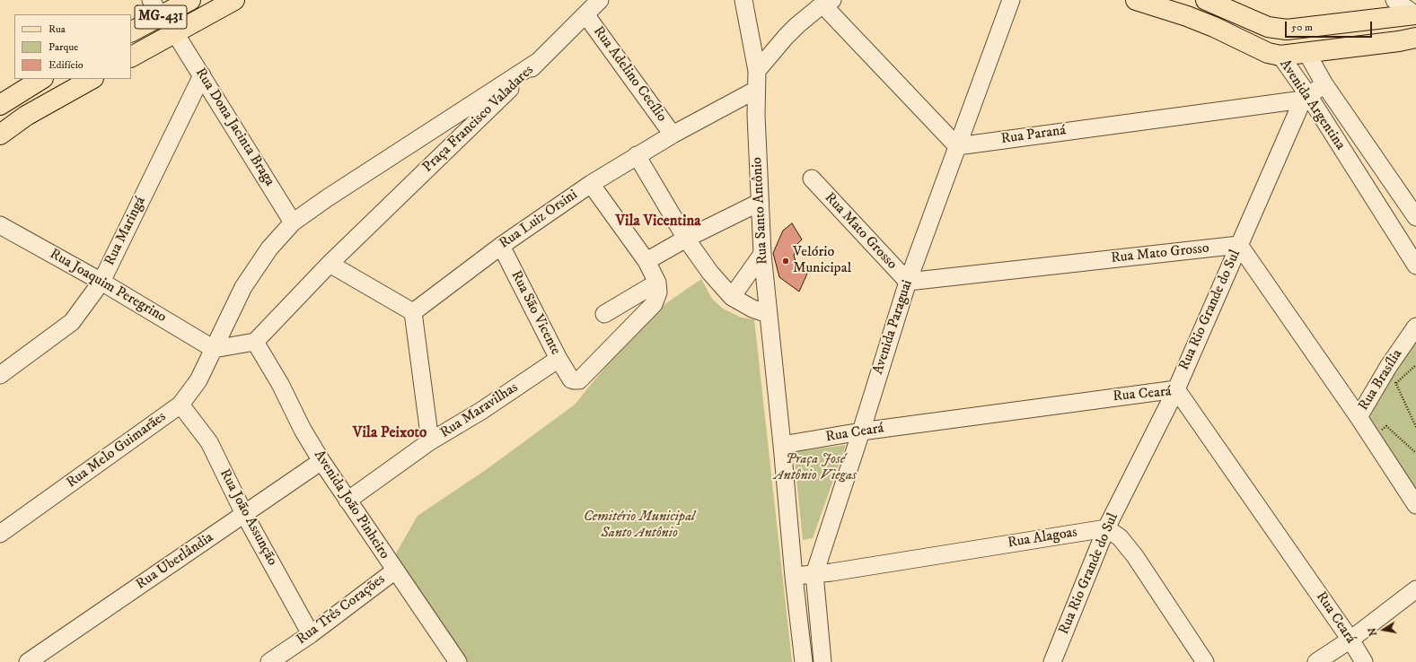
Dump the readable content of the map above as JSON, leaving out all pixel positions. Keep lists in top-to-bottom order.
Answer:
{
  "streets": {
    "main road": ["MG-431", "Avenida Argentina"],
    "street": [
      "Rua Adelino Cecílio",
      "Praça Francisco Valadares",
      "Rua Dona Jacinta Braga",
      "Rua Paraná",
      "Rua Santo Antônio",
      "Rua Luiz Orsini",
      "Rua Maringá",
      "Rua Mato Grosso",
      "Rua Joaquim Peregrino",
      "Rua Rio Grande do Sul",
      "Rua São Vicente",
      "Avenida Paraguai",
      "Rua Brasília",
      "Rua Ceará",
      "Rua Maravilhas",
      "Rua Melo Guimarães",
      "Avenida João Pinheiro",
      "Rua João Assunção",
      "Rua Alagoas",
      "Rua Uberlândia",
      "Rua Três Corações"
    ]
  },
  "crossings": [
    ["Rua Adelino Cecílio", "Rua Luiz Orsini"],
    ["Avenida Argentina", "Rua Paraná"],
    ["Avenida Argentina", "Rua Rio Grande do Sul"],
    ["Praça Francisco Valadares", "Rua Dona Jacinta Braga"],
    ["Praça Francisco Valadares", "Rua Joaquim Peregrino"],
    ["Praça Francisco Valadares", "Rua Melo Guimarães"],
    ["Praça Francisco Valadares", "Avenida João Pinheiro"],
    ["Rua Dona Jacinta Braga", "Rua Maringá"],
    ["Rua Paraná", "Rua Rio Grande do Sul"],
    ["Rua Paraná", "Avenida Paraguai"],
    ["Rua Santo Antônio", "Rua Luiz Orsini"],
    ["Rua Santo Antônio", "Rua Ceará"],
    ["Rua Luiz Orsini", "Rua São Vicente"],
    ["Rua Maringá", "Rua Joaquim Peregrino"],
    ["Rua Mato Grosso", "Rua Rio Grande do Sul"],
    ["Rua Mato Grosso", "Avenida Paraguai"],
    ["Rua Joaquim Peregrino", "Rua Melo Guimarães"],
    ["Rua Rio Grande do Sul", "Rua Ceará"],
    ["Rua Rio Grande do Sul", "Rua Alagoas"],
    ["Rua São Vicente", "Rua Maravilhas"],
    ["Avenida Paraguai", "Rua Ceará"],
    ["Avenida Paraguai", "Rua Alagoas"],
    ["Rua Maravilhas", "Avenida João Pinheiro"],
    ["Rua Melo Guimarães", "Rua João Assunção"],
    ["Avenida João Pinheiro", "Rua Uberlândia"],
    ["Avenida João Pinheiro", "Rua Três Corações"],
    ["Rua João Assunção", "Rua Uberlândia"],
    ["Rua João Assunção", "Rua Três Corações"]
  ],
  "districts": ["Vila Vicentina", "Vila Peixoto"],
  "parks": ["Praça José Antônio Viegas", "Cemitério Municipal Santo Antônio"],
  "places": ["Velório Municipal"],
  "legend": ["Rua", "Parque", "Edifício"],
  "scale_bar": "50 m",
  "north": "left"
}
